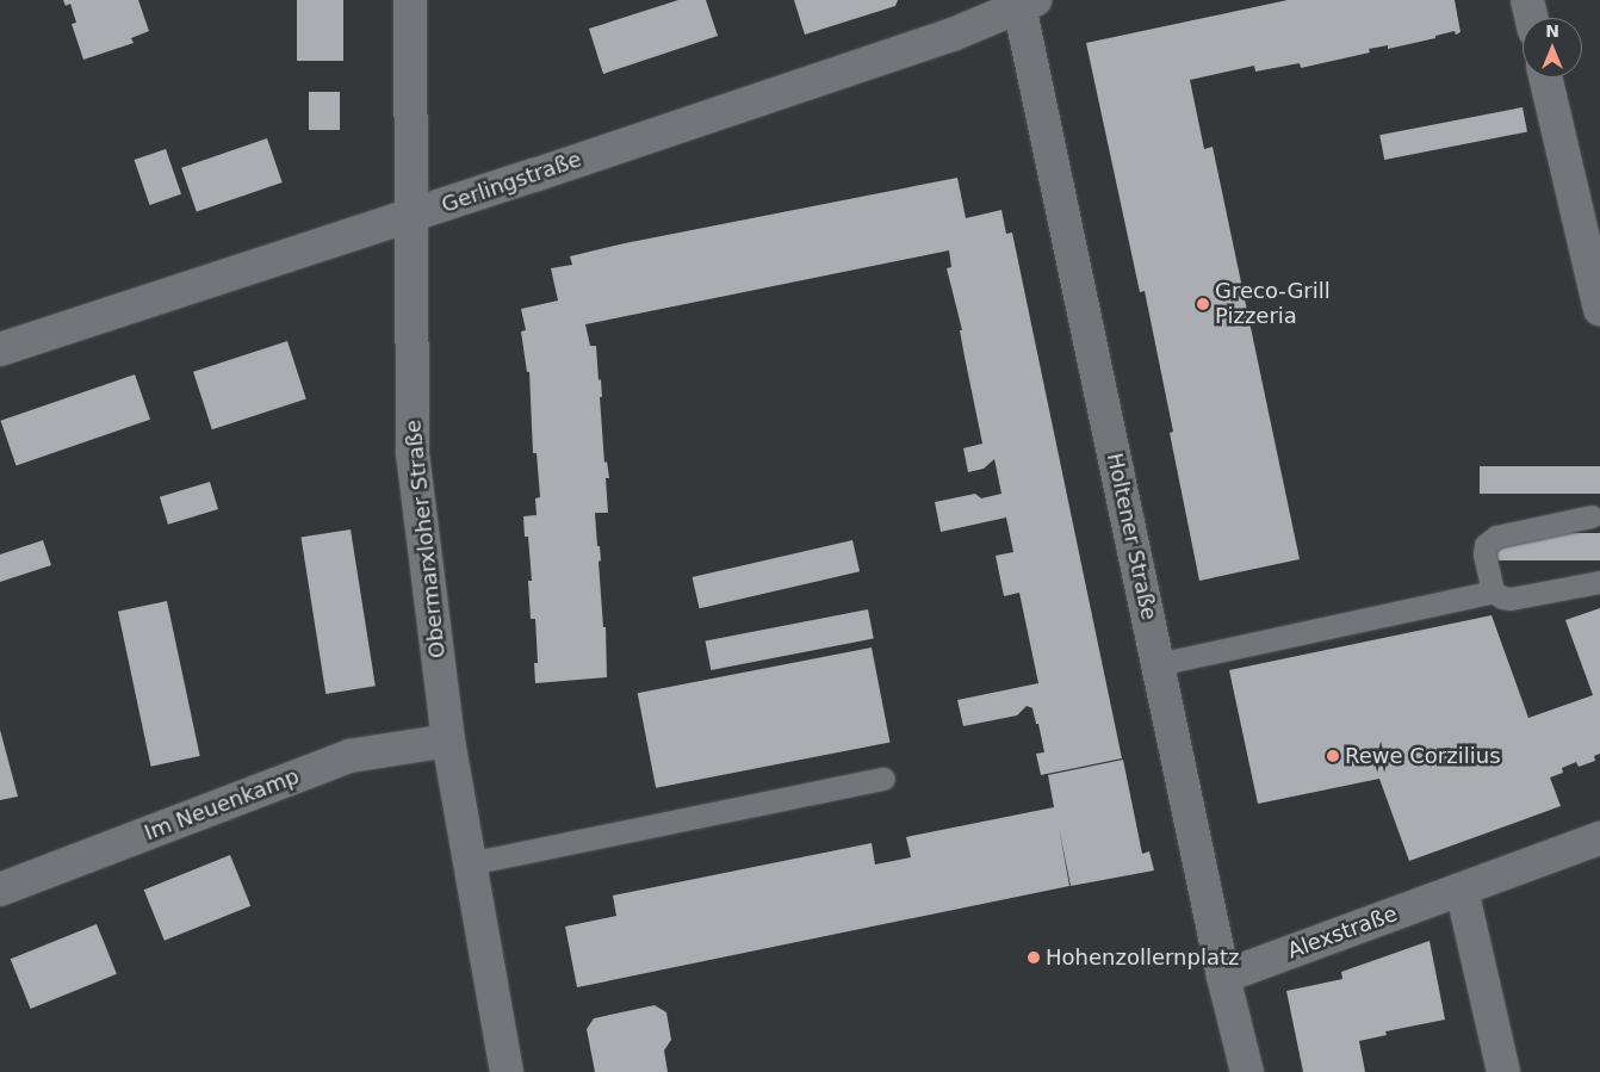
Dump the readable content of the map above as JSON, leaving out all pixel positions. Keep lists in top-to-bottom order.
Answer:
{
  "streets": {
    "street": [
      "Gerlingstraße",
      "Holtener Straße",
      "Obermarxloher Straße",
      "Im Neuenkamp",
      "Alexstraße"
    ]
  },
  "crossings": [
    ["Gerlingstraße", "Holtener Straße"],
    ["Gerlingstraße", "Obermarxloher Straße"],
    ["Holtener Straße", "Alexstraße"],
    ["Obermarxloher Straße", "Im Neuenkamp"]
  ],
  "places": ["Greco-Grill Pizzeria", "Rewe Corzilius", "Hohenzollernplatz"],
  "north": "top"
}
